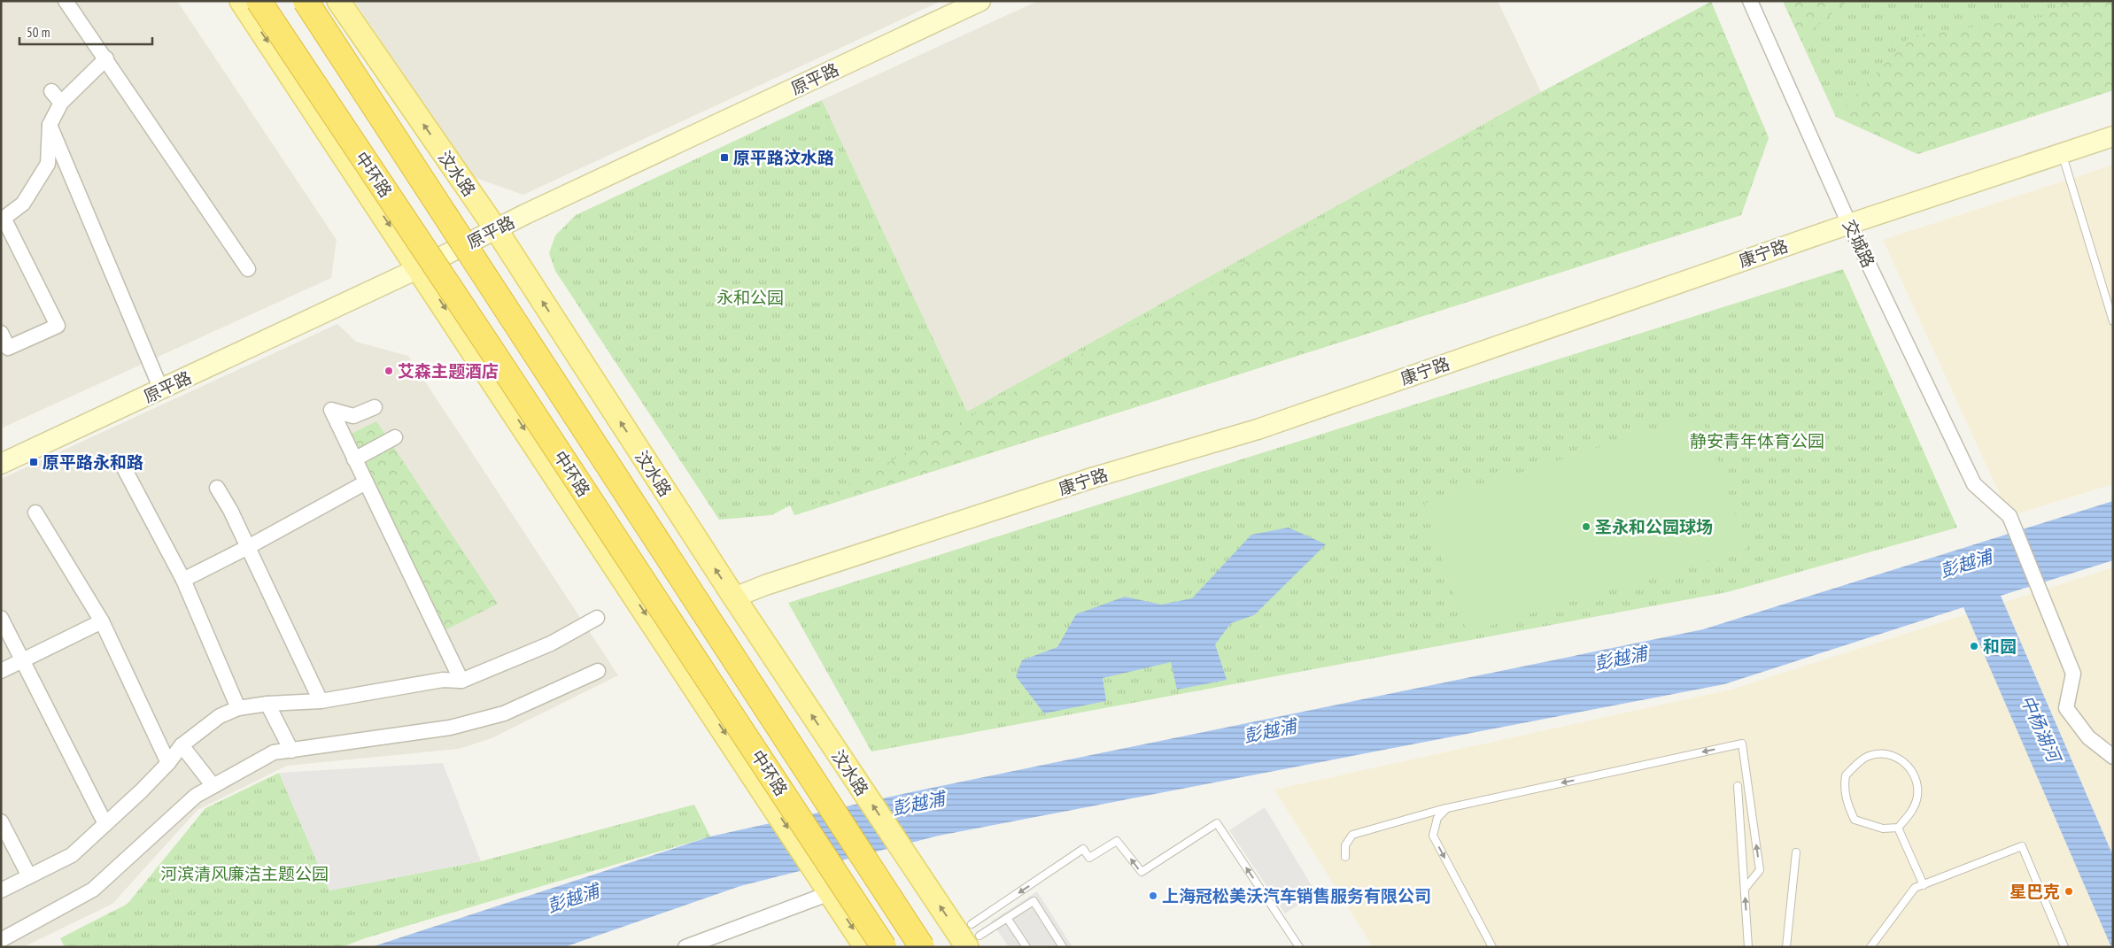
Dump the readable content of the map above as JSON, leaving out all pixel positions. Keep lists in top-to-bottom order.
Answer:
{
  "streets": {
    "highway": ["中环路"],
    "main road": ["汶水路"],
    "street": ["原平路", "交城路", "康宁路"]
  },
  "crossings": [
    ["原平路", "汶水路"],
    ["汶水路", "康宁路"],
    ["交城路", "康宁路"]
  ],
  "water": ["彭越浦", "中杨湖河"],
  "parks": ["永和公园", "静安青年体育公园", "河滨清风廉洁主题公园"],
  "places": {
    "transit": ["原平路汶水路", "原平路永和路"],
    "other": [
      "艾森主题酒店",
      "圣永和公园球场",
      "和园",
      "星巴克",
      "上海冠松美沃汽车销售服务有限公司"
    ]
  },
  "scale_bar": "50 m"
}
